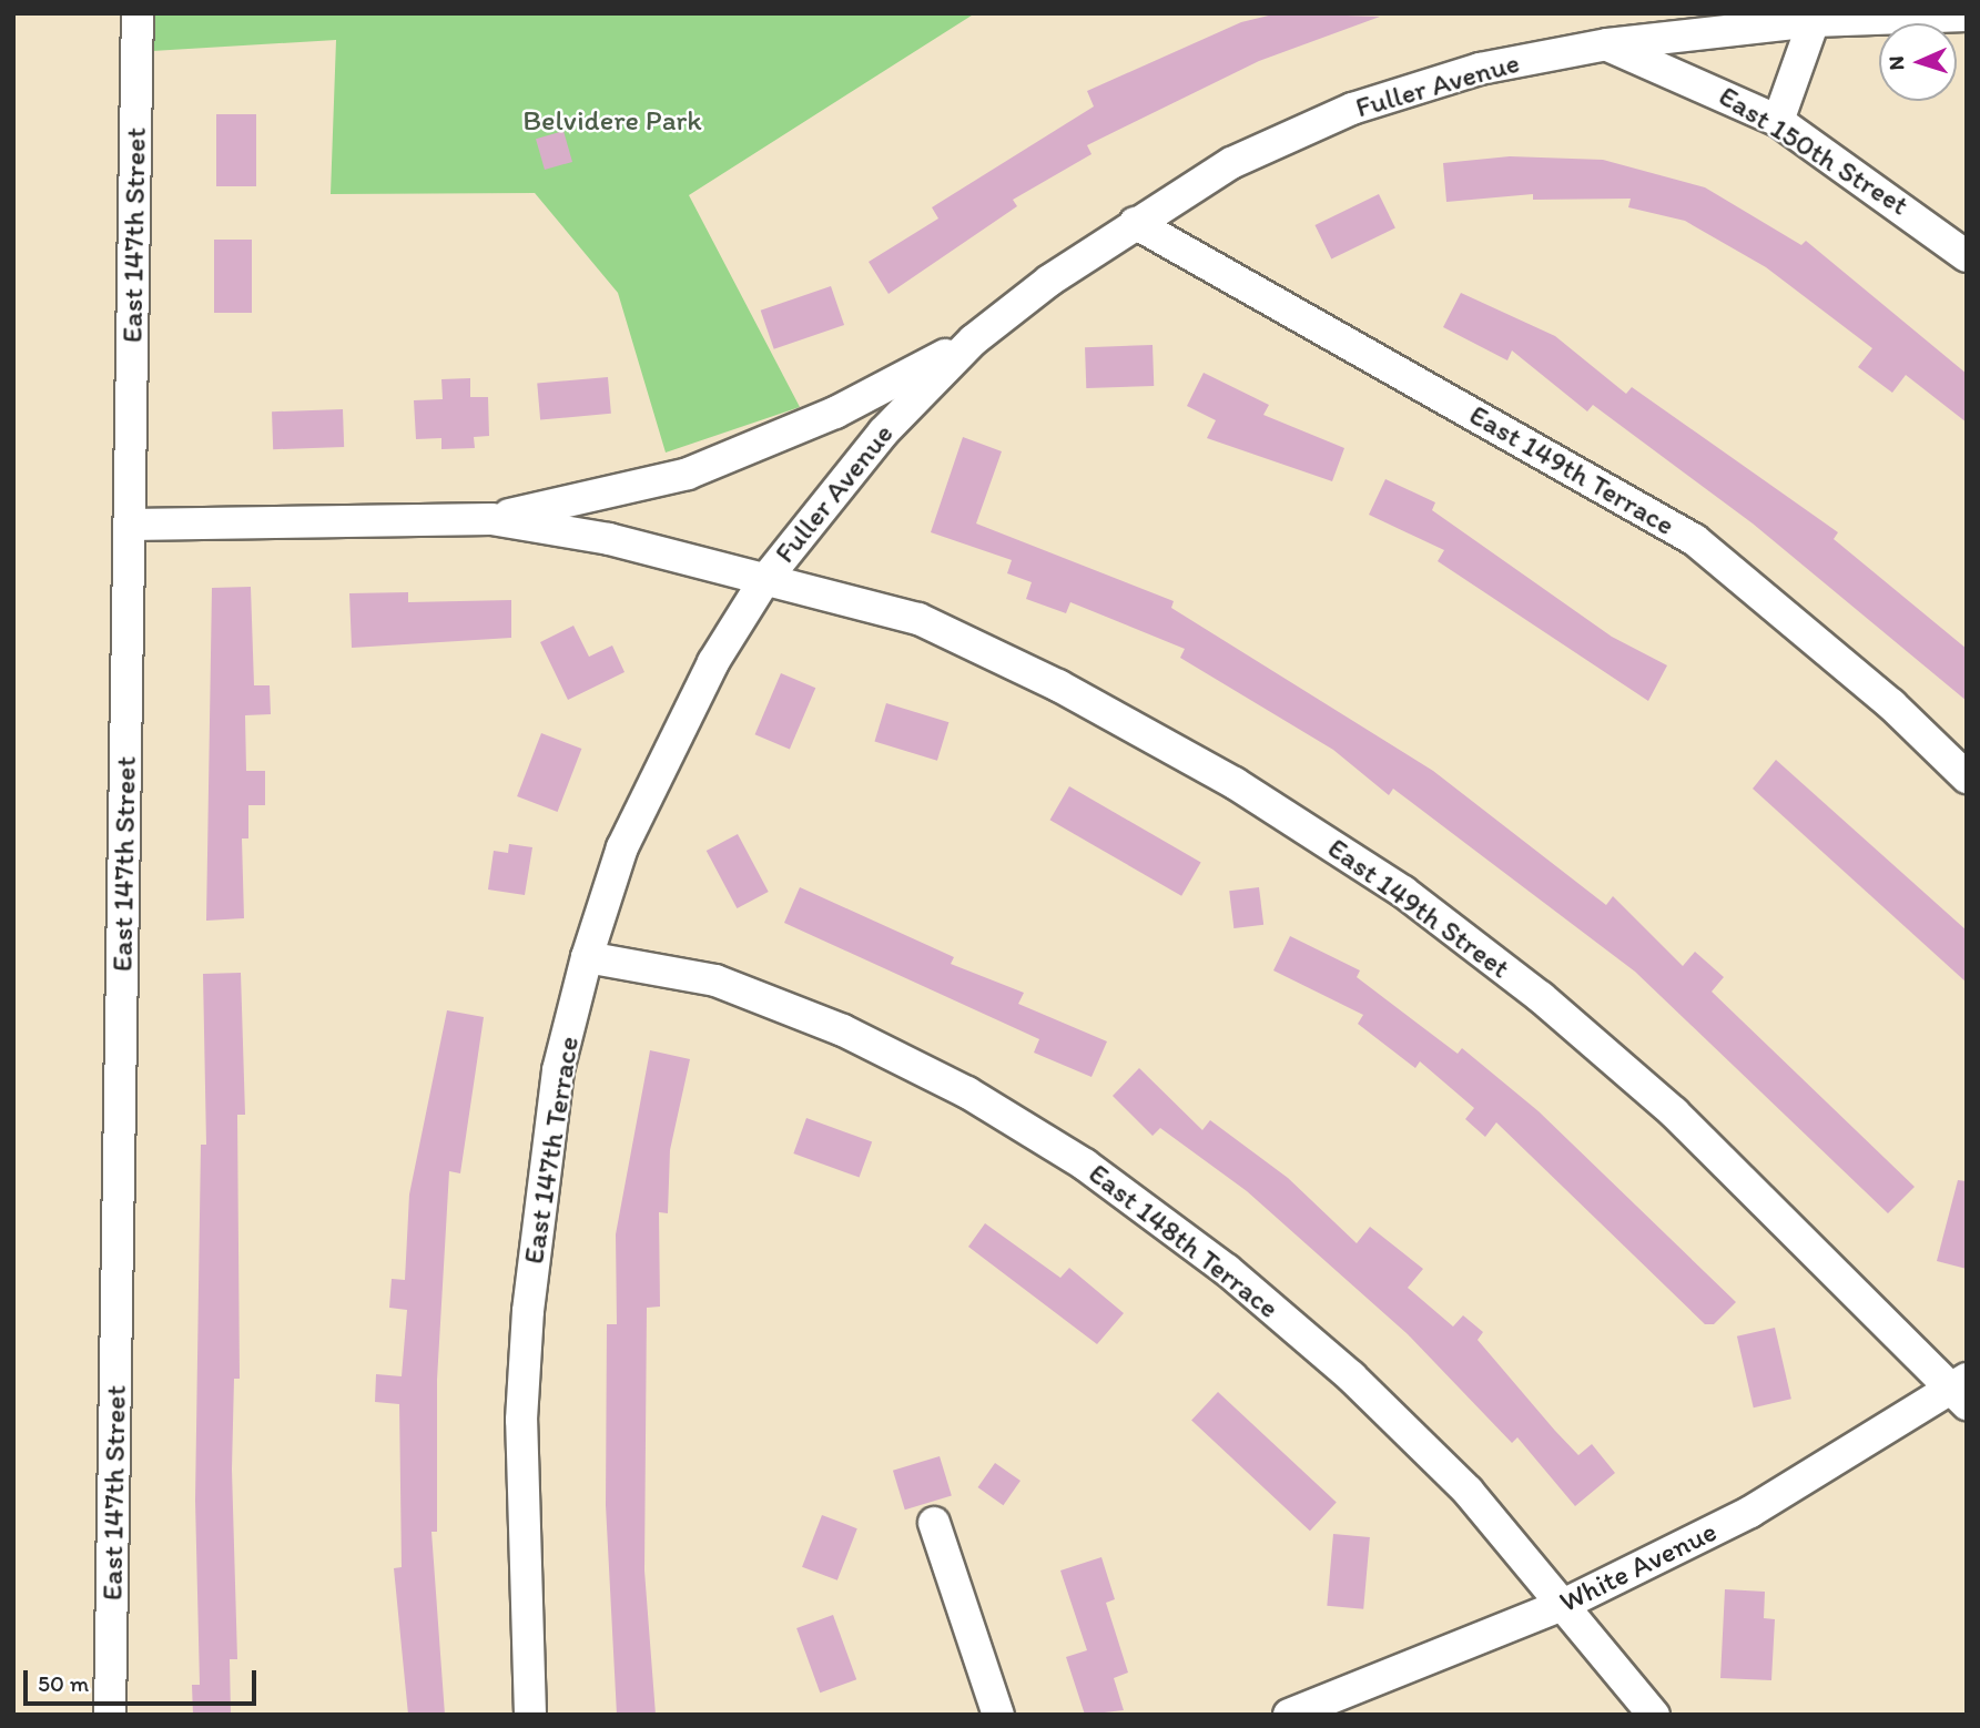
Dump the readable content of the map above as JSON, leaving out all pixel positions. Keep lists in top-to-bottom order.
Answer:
{
  "streets": {
    "street": [
      "Fuller Avenue",
      "East 150th Street",
      "East 147th Street",
      "East 149th Terrace",
      "East 149th Street",
      "East 147th Terrace",
      "East 148th Terrace",
      "White Avenue"
    ]
  },
  "crossings": [
    ["Fuller Avenue", "East 150th Street"],
    ["Fuller Avenue", "East 147th Street"],
    ["Fuller Avenue", "East 149th Terrace"],
    ["Fuller Avenue", "East 149th Street"],
    ["Fuller Avenue", "East 147th Terrace"],
    ["East 149th Street", "East 147th Terrace"],
    ["East 149th Street", "White Avenue"],
    ["East 147th Terrace", "East 148th Terrace"],
    ["East 148th Terrace", "White Avenue"]
  ],
  "parks": ["Belvidere Park"],
  "scale_bar": "50 m",
  "north": "left"
}
